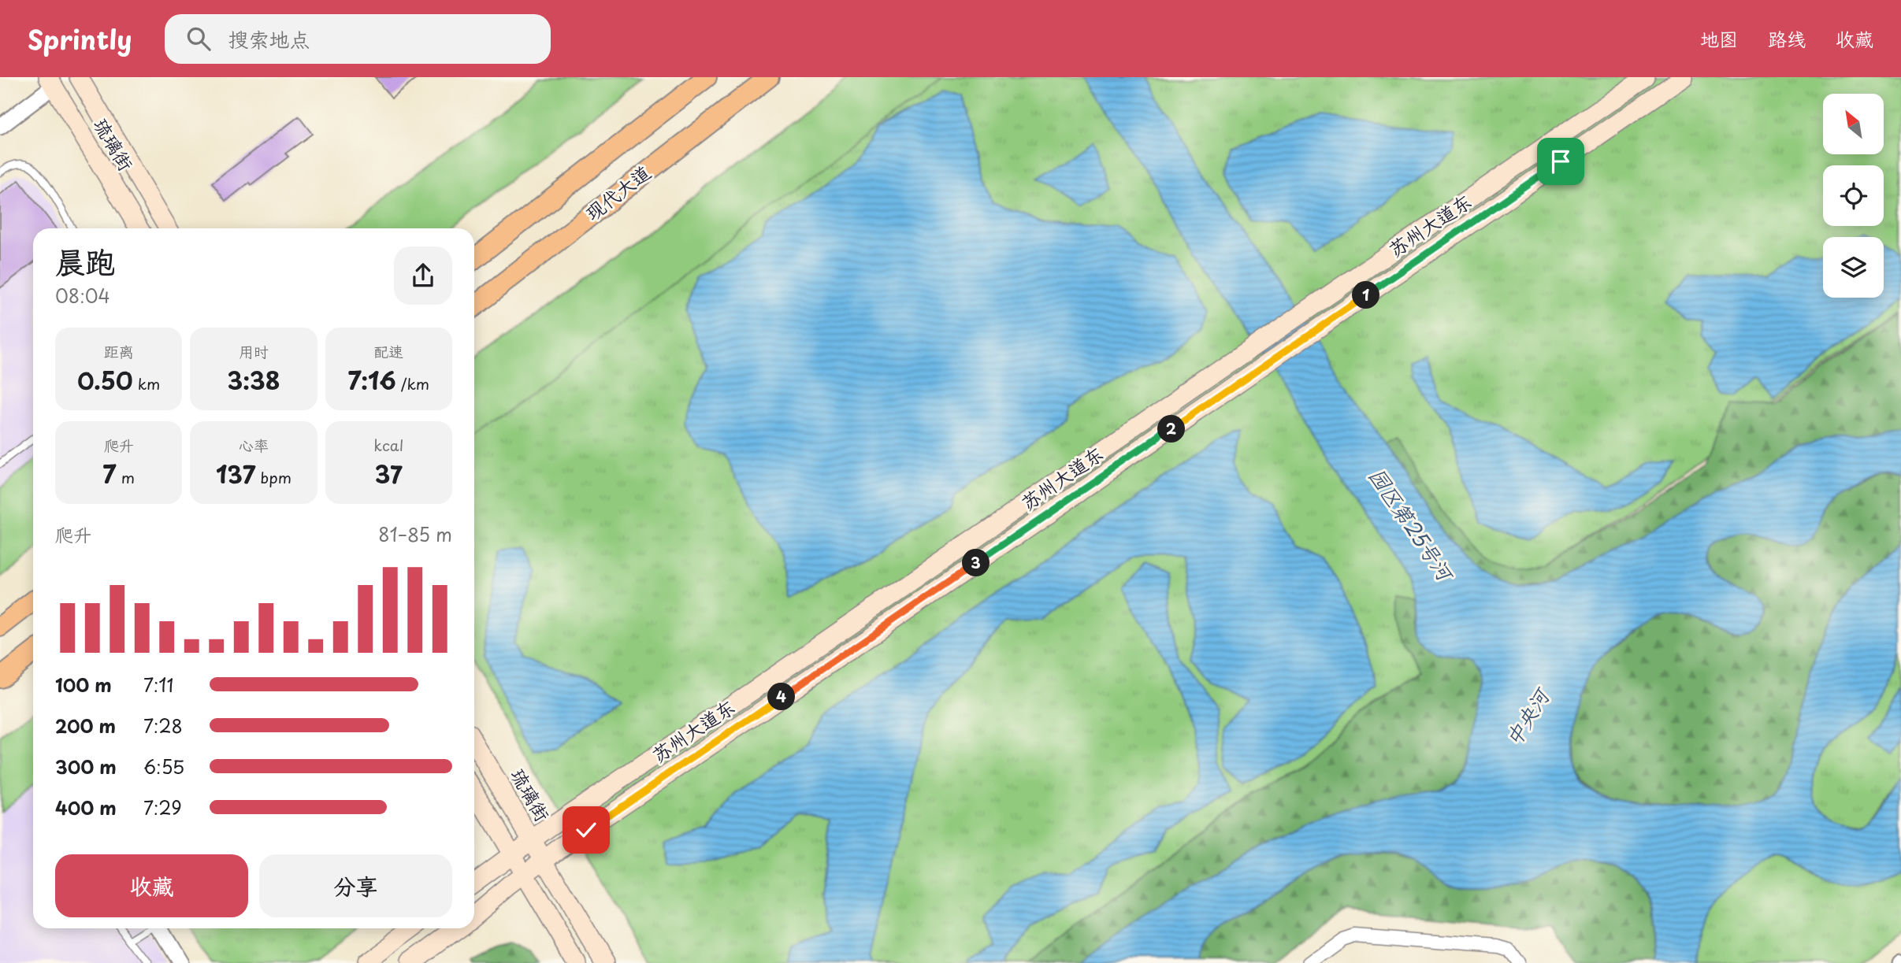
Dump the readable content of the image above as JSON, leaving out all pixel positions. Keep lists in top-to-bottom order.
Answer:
{
  "streets": {
    "main road": ["琉璃街", "现代大道", "苏州大道东"]
  },
  "crossings": [
    ["琉璃街", "苏州大道东"]
  ],
  "water": ["园区第25号河", "中央河"],
  "north": "top left",
  "page": {
    "header": "Sprintly",
    "search": "搜索地点",
    "nav": ["地图", "路线", "收藏"],
    "heading": ["晨跑", "08:04"],
    "pins": [
      "1",
      "2",
      "3",
      "4"
    ],
    "stats": [
      ["距离", "0.50 km"],
      ["用时", "3:38"],
      ["配速", "7:16 /km"],
      ["爬升", "7 m"],
      ["心率", "137 bpm"],
      ["kcal", "37"]
    ],
    "chart": ["爬升", "81–85 m"],
    "list": [
      {
        "name": "100 m",
        "note": "7:11"
      },
      {
        "name": "200 m",
        "note": "7:28"
      },
      {
        "name": "300 m",
        "note": "6:55"
      },
      {
        "name": "400 m",
        "note": "7:29"
      }
    ],
    "buttons": ["收藏", "分享"]
  }
}
